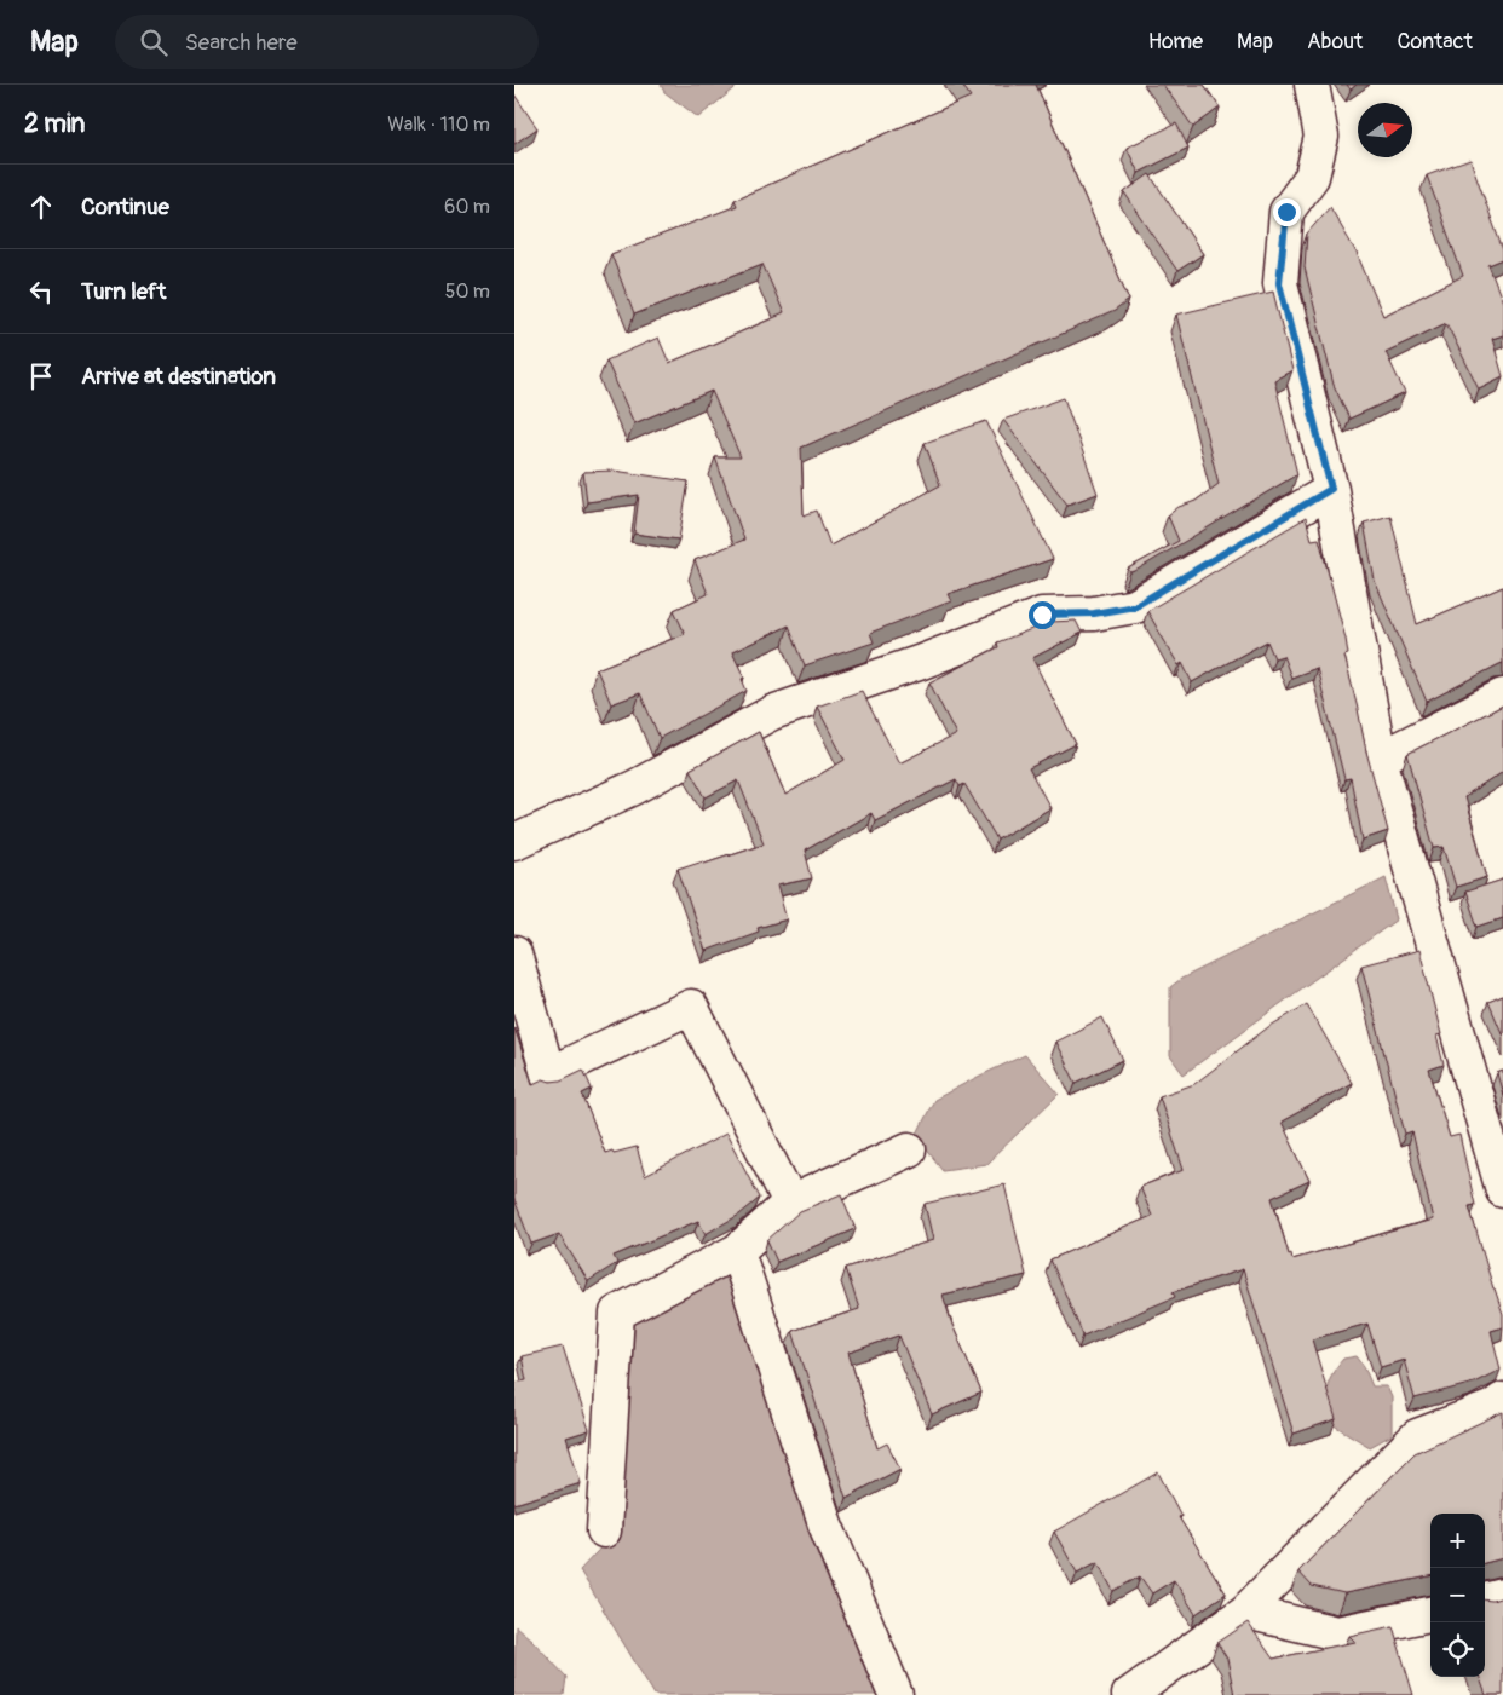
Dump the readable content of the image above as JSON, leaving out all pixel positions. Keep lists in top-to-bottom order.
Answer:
{
  "north": "right",
  "page": {
    "header": "Map",
    "search": "Search here",
    "nav": [
      "Home",
      "Map",
      "About",
      "Contact"
    ],
    "heading": ["2 min", "Walk · 110 m"],
    "list": [
      ["Continue", "60 m"],
      ["Turn left", "50 m"],
      "Arrive at destination"
    ],
    "map_buttons": ["+", "−"]
  }
}
